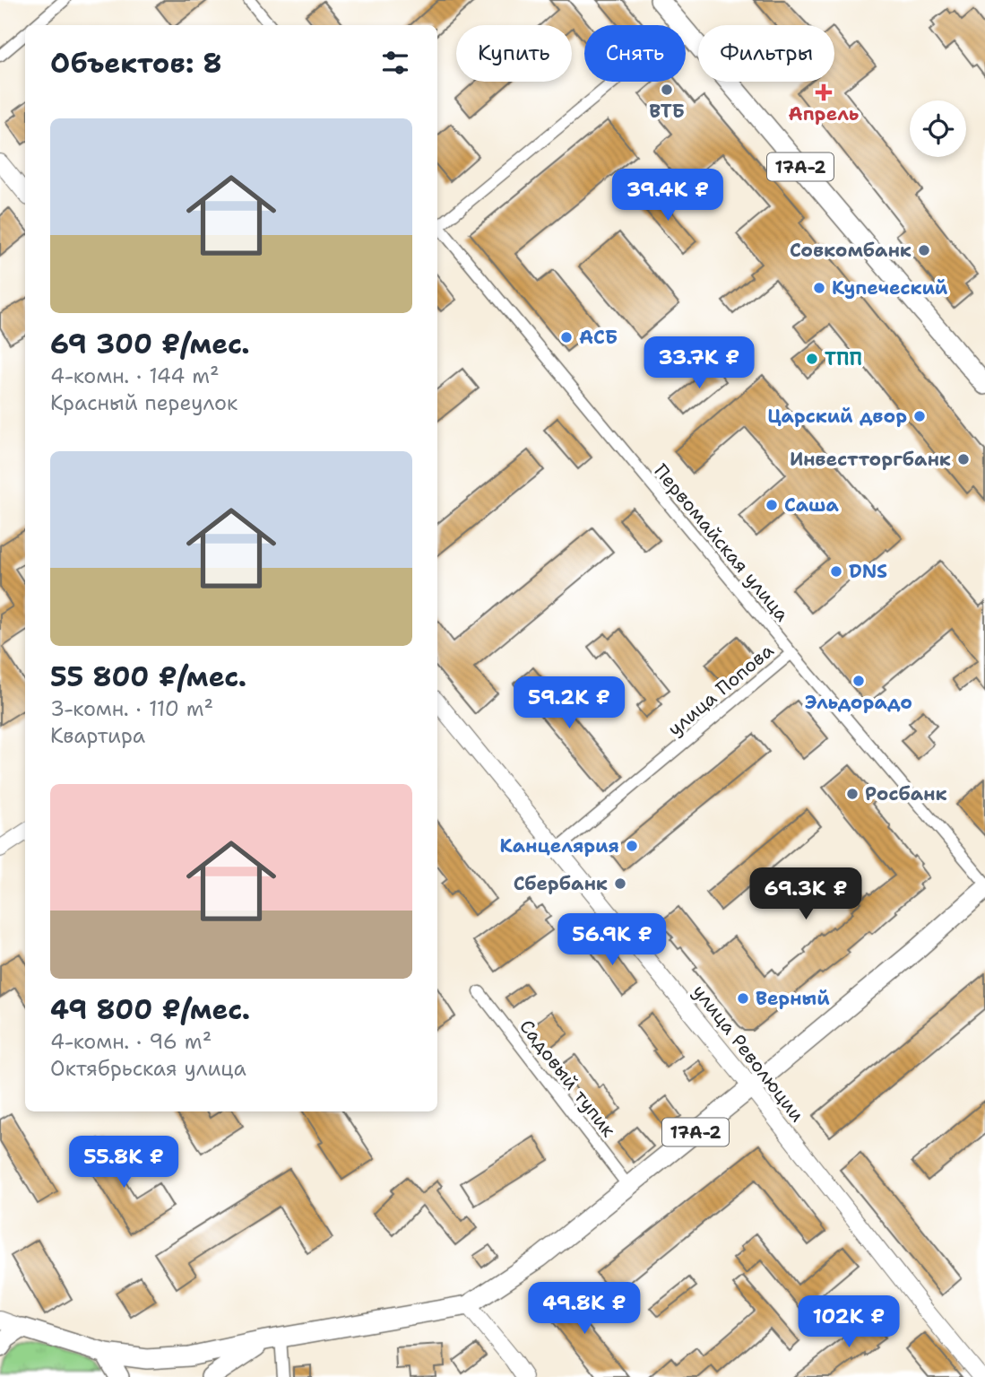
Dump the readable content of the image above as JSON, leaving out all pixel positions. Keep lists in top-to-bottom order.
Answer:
{
  "streets": {
    "main road": ["17А-2"],
    "street": [
      "Первомайская улица",
      "улица Попова",
      "улица Революции",
      "Садовый тупик"
    ]
  },
  "crossings": [
    ["17А-2", "улица Революции"],
    ["17А-2", "Садовый тупик"],
    ["Первомайская улица", "улица Попова"],
    ["улица Попова", "улица Революции"]
  ],
  "places": {
    "other": [
      "ВТБ",
      "Совкомбанк",
      "Купеческий",
      "АСБ",
      "ТПП",
      "Царский двор",
      "Инвестторгбанк",
      "Саша",
      "DNS",
      "Эльдорадо",
      "Росбанк",
      "Канцелярия",
      "Сбербанк",
      "Верный"
    ],
    "health": ["Апрель"]
  },
  "page": {
    "chip": ["Купить", "Снять", "Фильтры"],
    "heading": "Объектов: 8",
    "list": [
      {
        "name": "69 300 ₽/мес.",
        "note": "4-комн. · 144 m² · Красный переулок"
      },
      {
        "name": "55 800 ₽/мес.",
        "note": "3-комн. · 110 m² · Квартира"
      },
      {
        "name": "49 800 ₽/мес.",
        "note": "4-комн. · 96 m² · Октябрьская улица"
      }
    ],
    "price": [
      "39.4K ₽",
      "33.7K ₽",
      "59.2K ₽",
      "69.3K ₽",
      "56.9K ₽",
      "55.8K ₽",
      "49.8K ₽",
      "102K ₽"
    ]
  }
}
